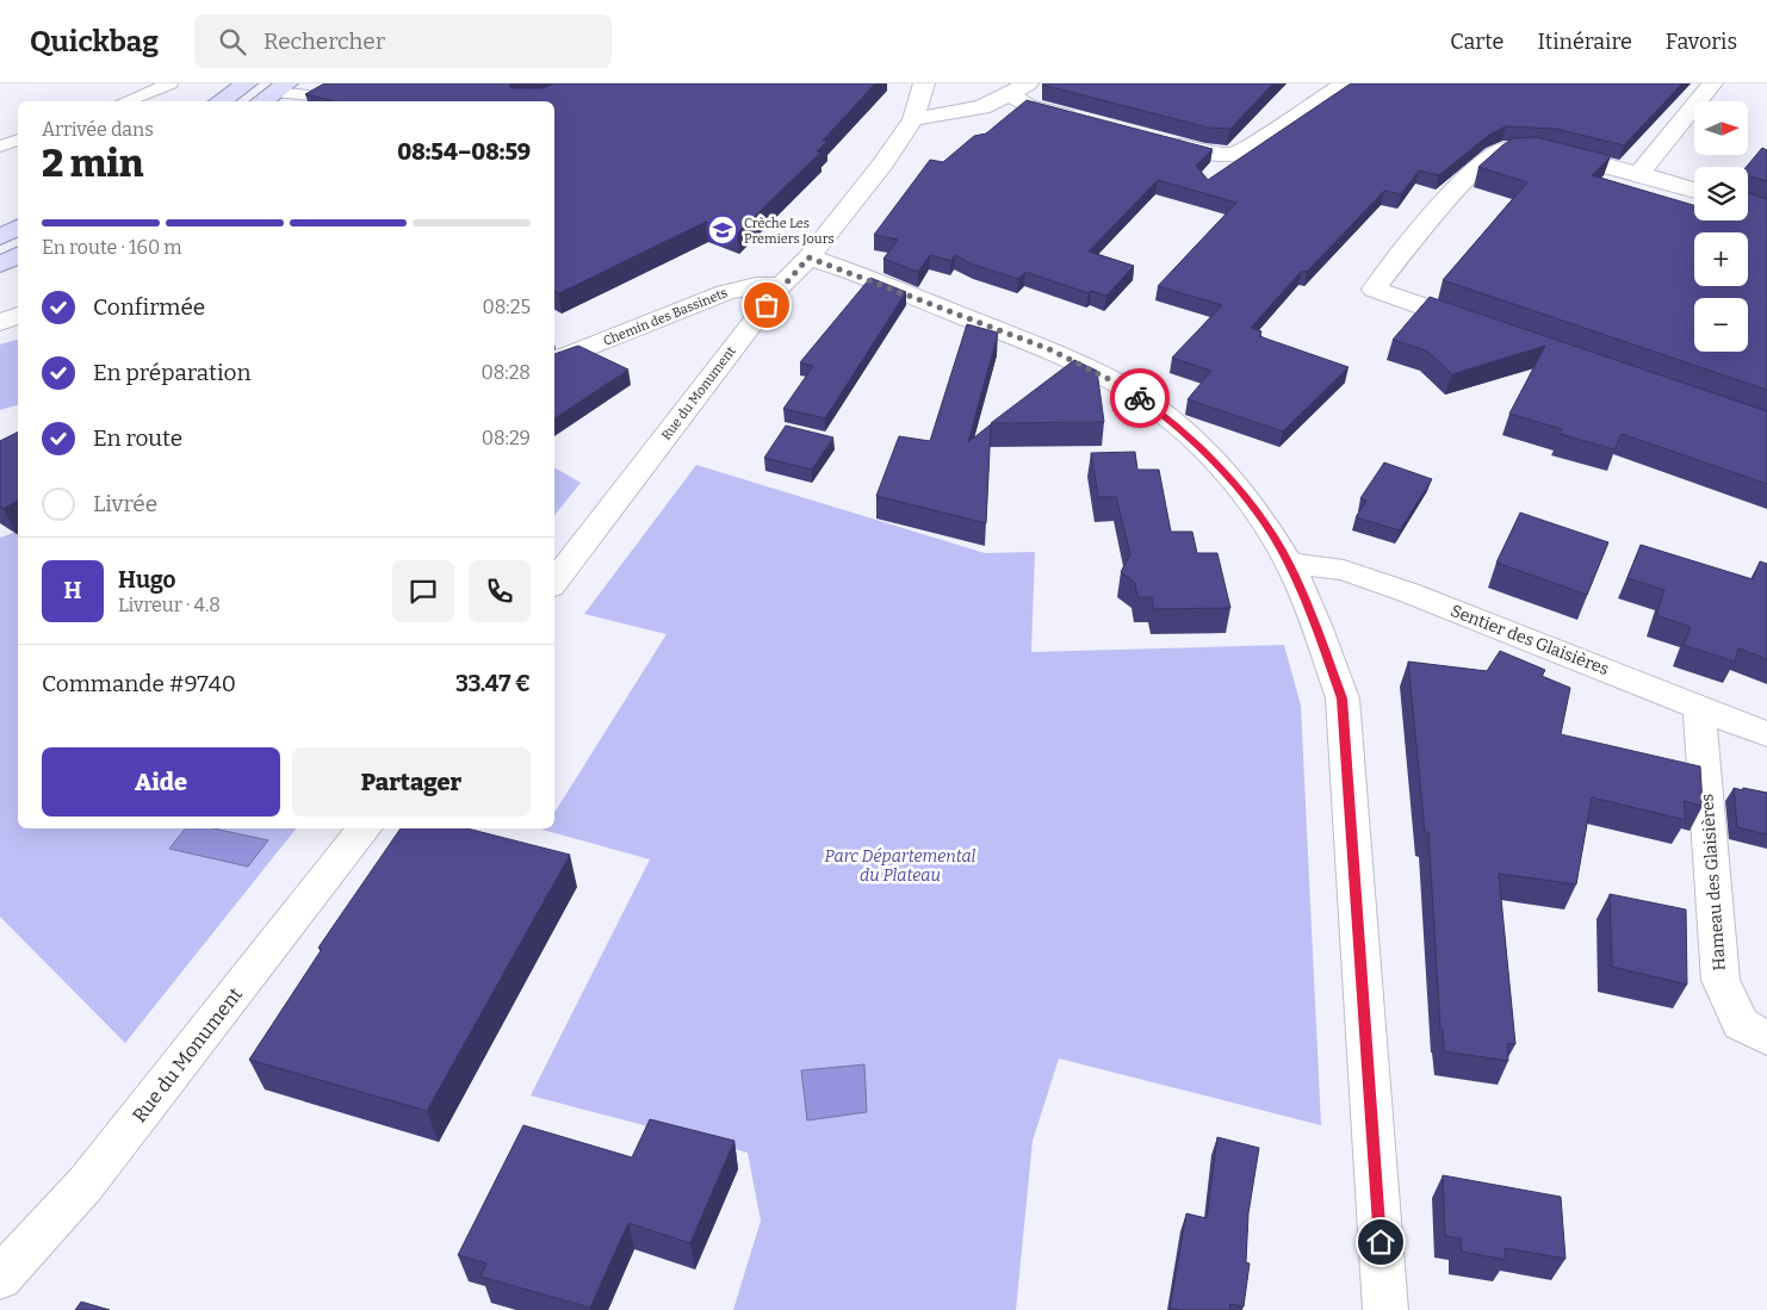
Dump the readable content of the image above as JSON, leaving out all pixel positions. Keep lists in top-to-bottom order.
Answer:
{
  "streets": {
    "street": [
      "Chemin des Bassinets",
      "Rue du Monument",
      "Sentier des Glaisières",
      "Hameau des Glaisières"
    ]
  },
  "crossings": [
    ["Chemin des Bassinets", "Rue du Monument"],
    ["Sentier des Glaisières", "Hameau des Glaisières"]
  ],
  "parks": ["Parc Départemental du Plateau"],
  "places": {
    "school or university": ["Crèche Les Premiers Jours"]
  },
  "north": "right",
  "page": {
    "header": "Quickbag",
    "search": "Rechercher",
    "nav": ["Carte", "Itinéraire", "Favoris"],
    "map_buttons": ["+", "−"],
    "heading": ["2 min", "Arrivée dans", "08:54–08:59"],
    "panel": [
      "Hugo",
      "Livreur · 4.8",
      "Commande #9740",
      "33.47 €"
    ],
    "bar": "En route · 160 m",
    "list": [
      ["Confirmée", "08:25"],
      ["En préparation", "08:28"],
      ["En route", "08:29"],
      "Livrée"
    ],
    "round": "H",
    "buttons": ["Aide", "Partager"]
  }
}
